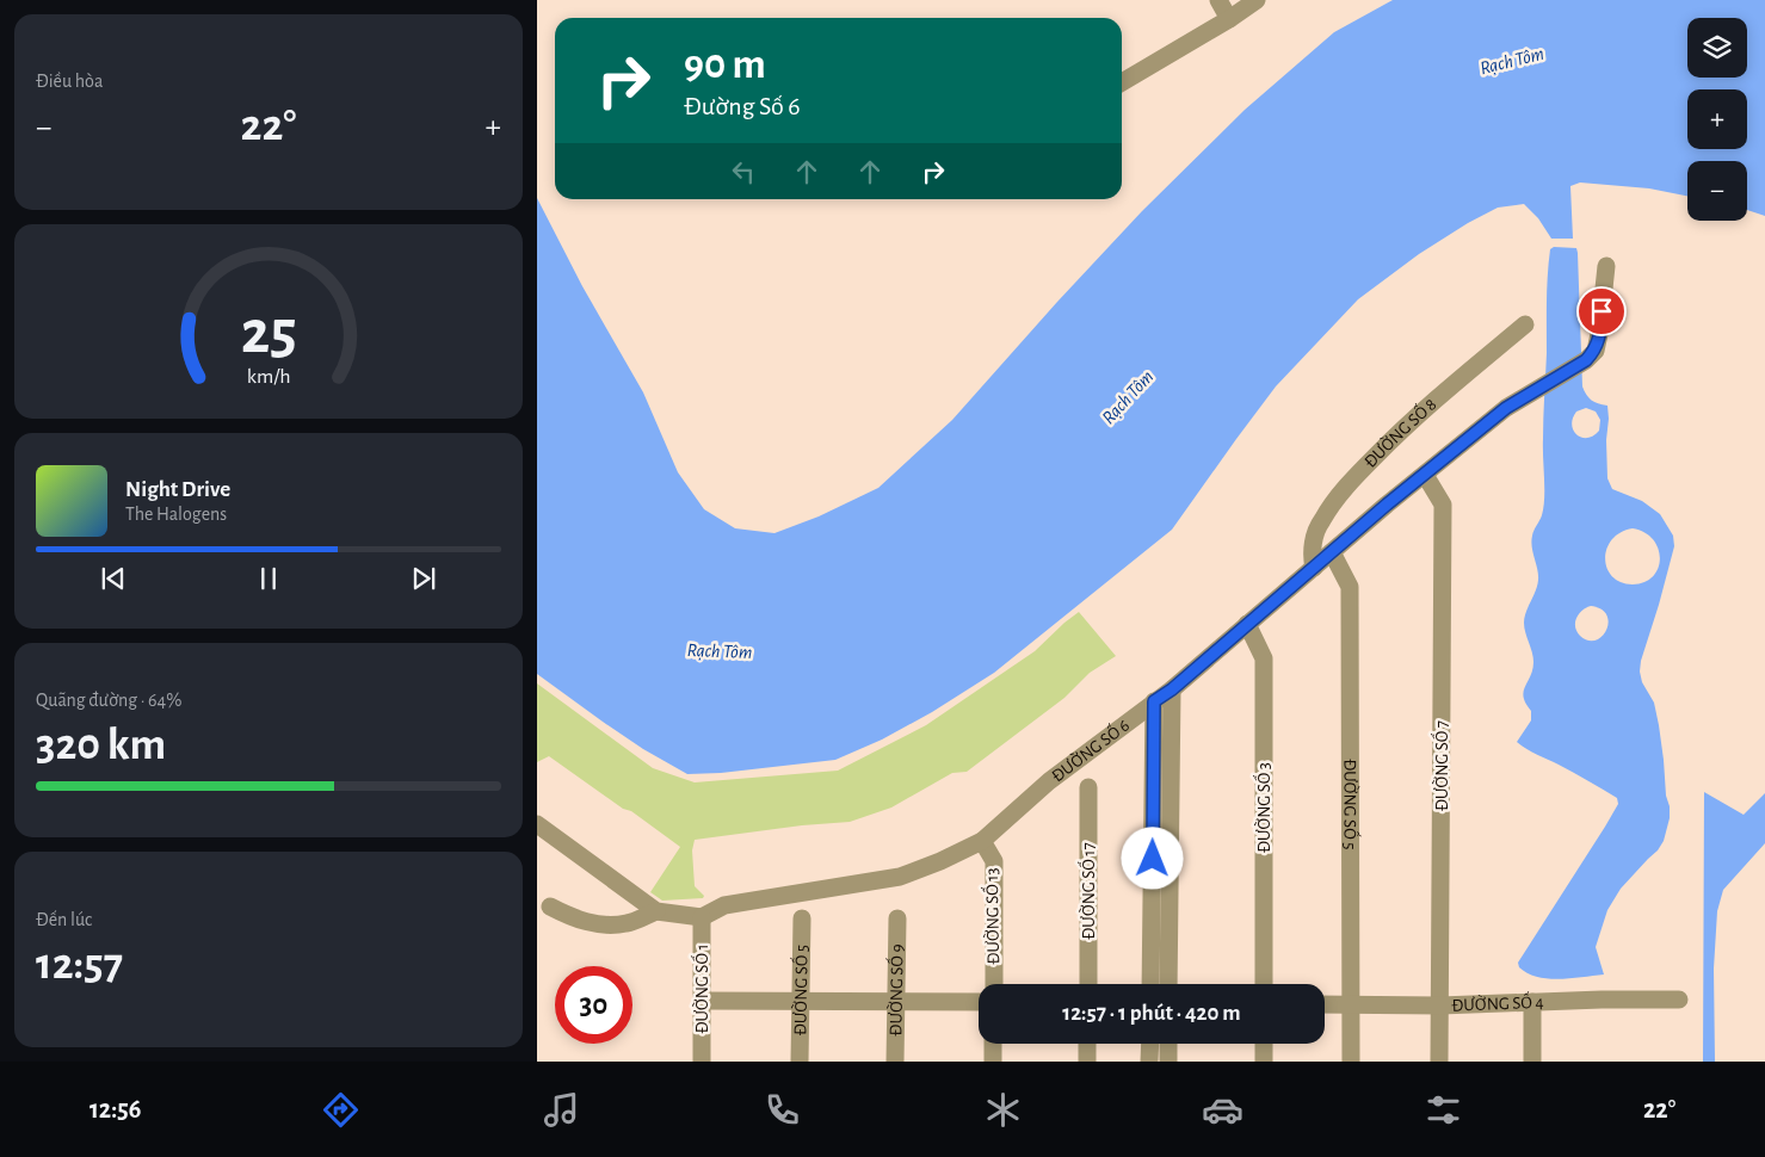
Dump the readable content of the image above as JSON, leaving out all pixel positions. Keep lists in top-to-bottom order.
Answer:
{
  "streets": {
    "street": [
      "ĐƯỜNG SỐ 8",
      "ĐƯỜNG SỐ 6",
      "ĐƯỜNG SỐ 7",
      "ĐƯỜNG SỐ 5",
      "ĐƯỜNG SỐ 3",
      "ĐƯỜNG SỐ 17",
      "ĐƯỜNG SỐ 13",
      "ĐƯỜNG SỐ 1",
      "ĐƯỜNG SỐ 9",
      "ĐƯỜNG SỐ 4"
    ]
  },
  "crossings": [
    ["ĐƯỜNG SỐ 8", "ĐƯỜNG SỐ 6"],
    ["ĐƯỜNG SỐ 6", "ĐƯỜNG SỐ 7"],
    ["ĐƯỜNG SỐ 6", "ĐƯỜNG SỐ 5"],
    ["ĐƯỜNG SỐ 6", "ĐƯỜNG SỐ 3"],
    ["ĐƯỜNG SỐ 6", "ĐƯỜNG SỐ 13"],
    ["ĐƯỜNG SỐ 6", "ĐƯỜNG SỐ 1"],
    ["ĐƯỜNG SỐ 7", "ĐƯỜNG SỐ 4"],
    ["ĐƯỜNG SỐ 5", "ĐƯỜNG SỐ 4"]
  ],
  "water": ["Rạch Tôm"],
  "page": {
    "tile": [
      "Điều hòa",
      ["Quãng đường · 64%", "320 km"],
      ["Đến lúc", "12:57"]
    ],
    "map_buttons": ["+", "−"],
    "turn": ["90 m", "Đường Số 6"],
    "heat": ["−", "22°", "+"],
    "song": ["Night Drive", "The Halogens"],
    "limit": "30",
    "trip": "12:57 · 1 phút · 420 m",
    "tabs": ["12:56", "22°"],
    "gauge": ["25", "km/h"]
  }
}
